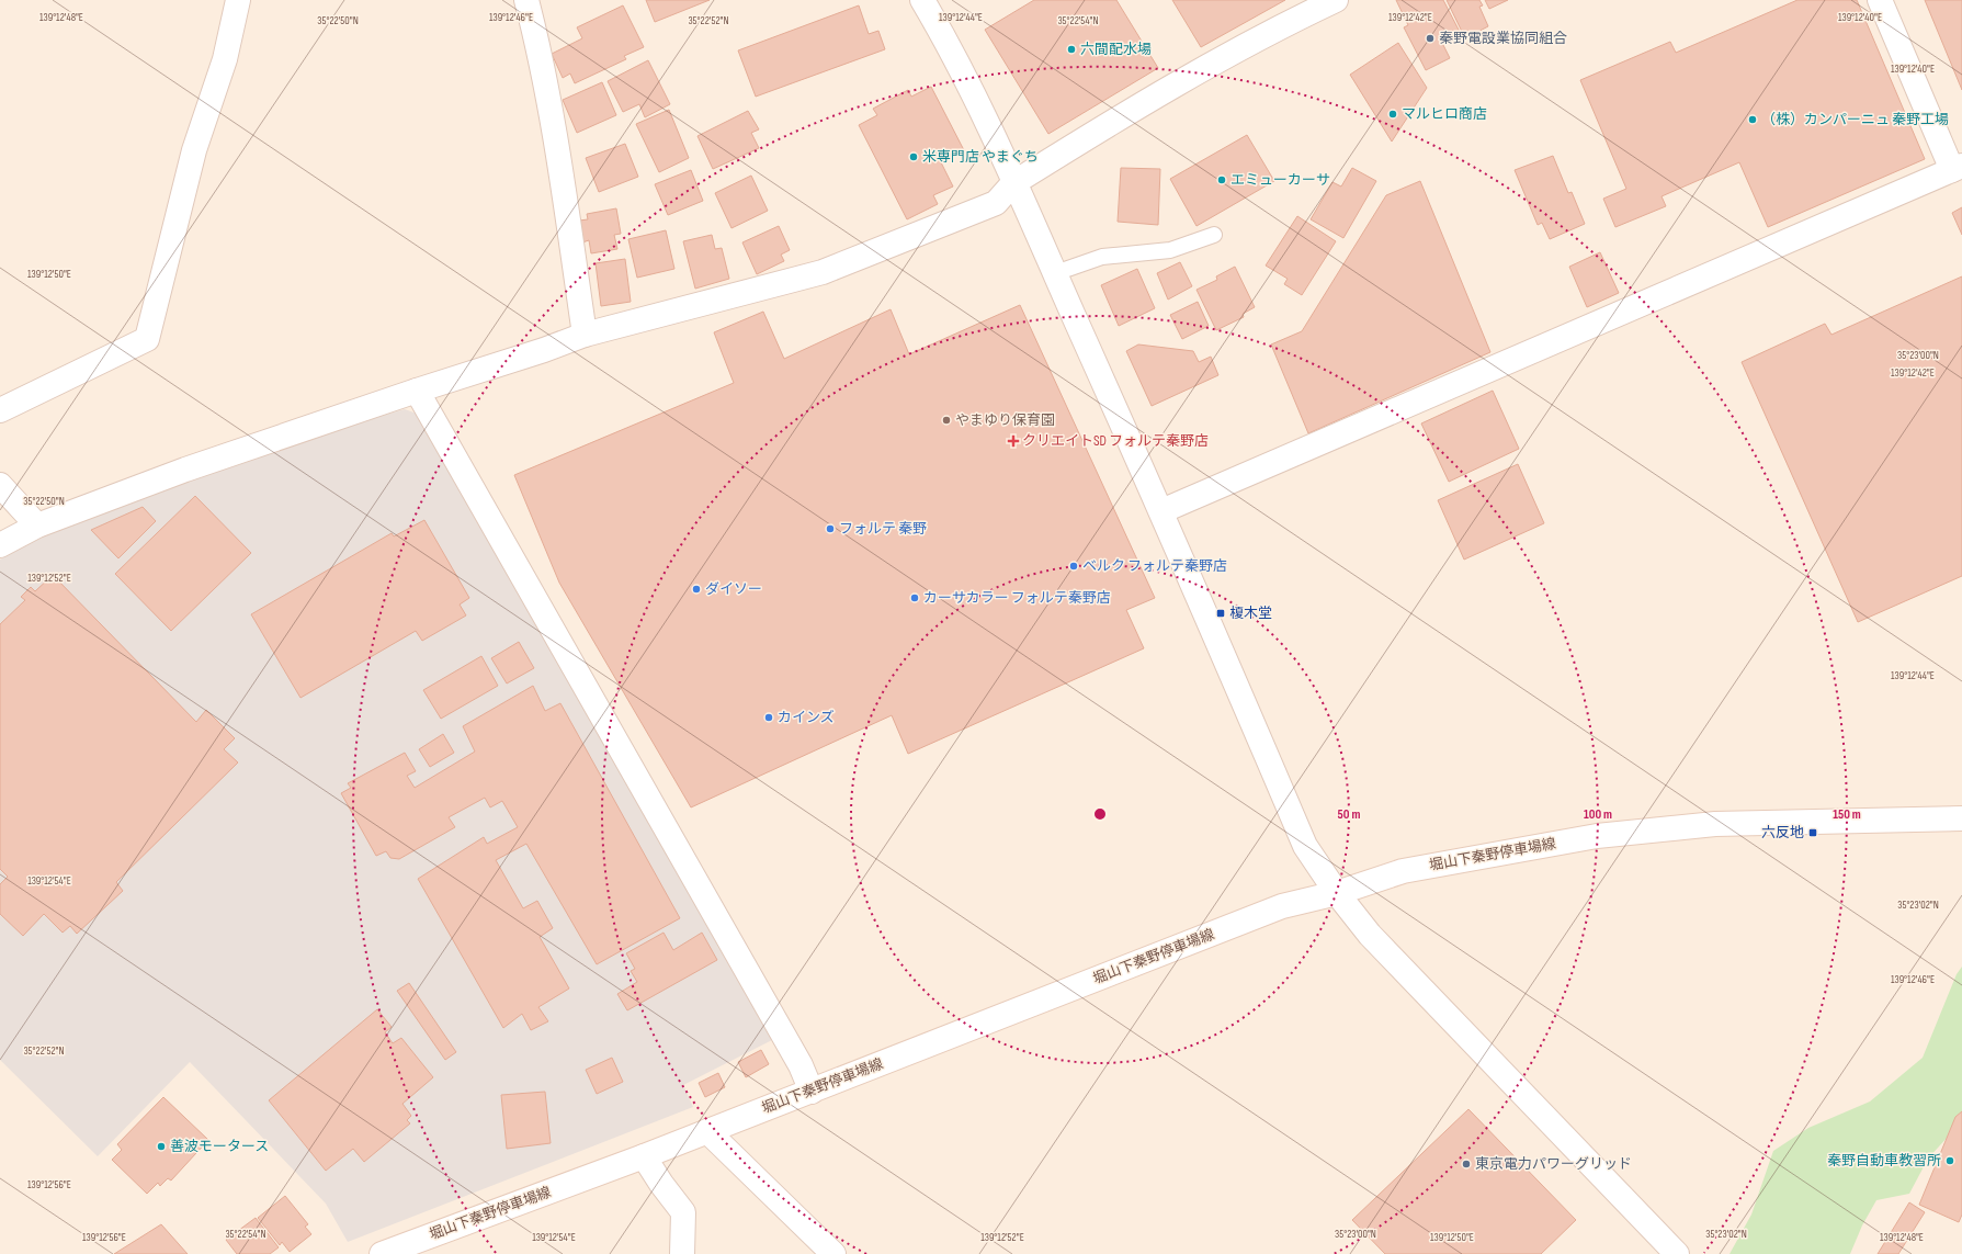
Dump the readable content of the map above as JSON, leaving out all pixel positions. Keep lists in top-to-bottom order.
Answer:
{
  "streets": {
    "street": ["堀山下秦野停車場線"]
  },
  "places": {
    "other": [
      "秦野電設業協同組合",
      "六間配水場",
      "マルヒロ商店",
      "（株）カンパーニュ 秦野工場",
      "米専門店 やまぐち",
      "エミューカーサ",
      "やまゆり保育園",
      "フォルテ 秦野",
      "ベルク フォルテ秦野店",
      "ダイソー",
      "カーサカラー フォルテ秦野店",
      "カインズ",
      "善波モータース",
      "秦野自動車教習所",
      "東京電力パワーグリッド"
    ],
    "health": ["クリエイトSD フォルテ秦野店"],
    "transit": ["榎木堂", "六反地"]
  },
  "coordinates": [
    "139°12'48\"E",
    "139°12'46\"E",
    "139°12'44\"E",
    "139°12'42\"E",
    "139°12'40\"E",
    "35°22'50\"N",
    "35°22'52\"N",
    "35°22'54\"N",
    "139°12'50\"E",
    "35°23'00\"N",
    "139°12'52\"E",
    "139°12'54\"E",
    "35°23'02\"N",
    "139°12'56\"E"
  ],
  "rings": ["50 m", "100 m", "150 m"]
}
